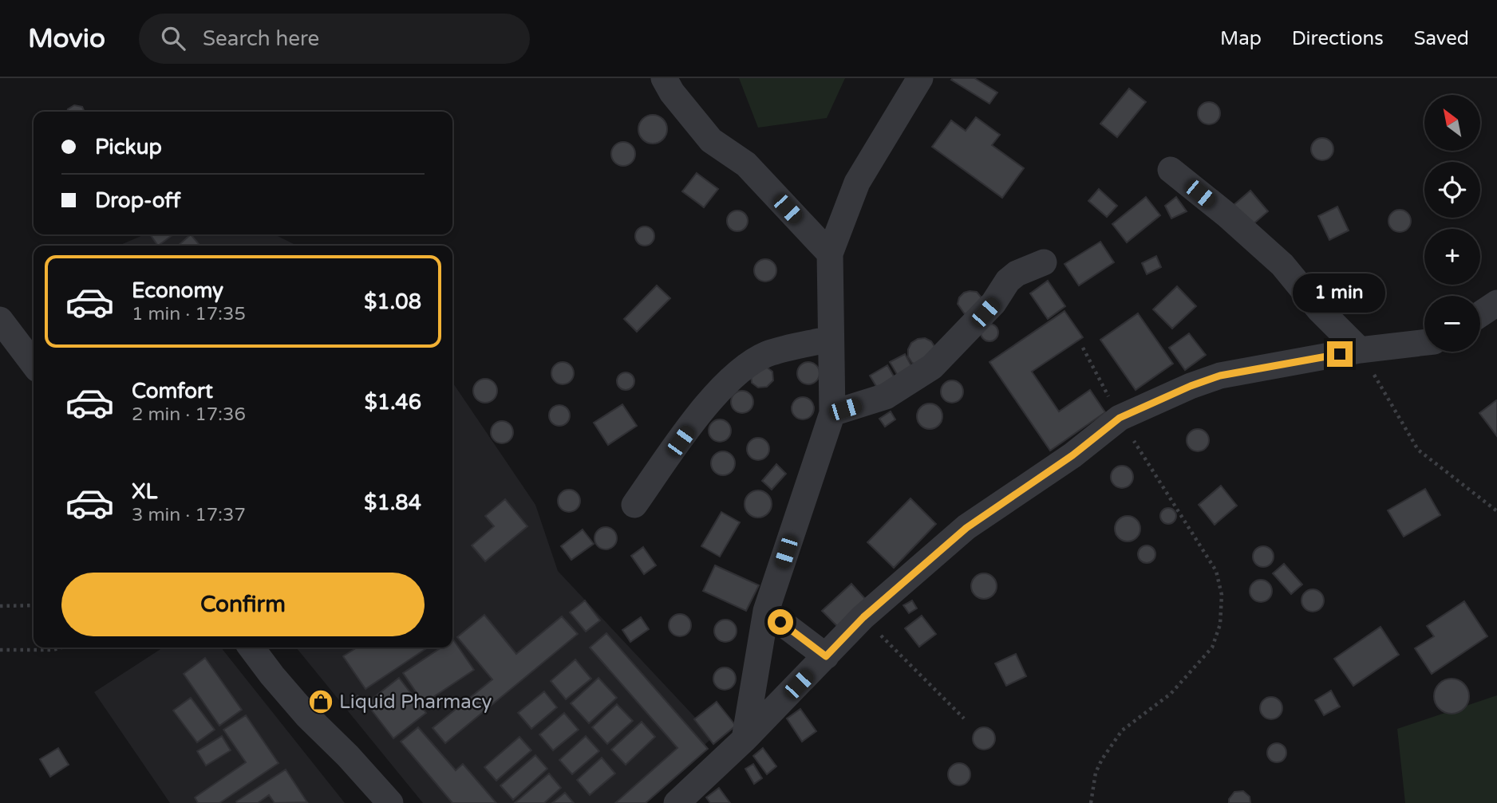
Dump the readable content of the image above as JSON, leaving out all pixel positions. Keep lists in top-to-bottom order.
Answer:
{
  "places": {
    "shop": ["Liquid Pharmacy"]
  },
  "north": "top left",
  "page": {
    "header": "Movio",
    "search": "Search here",
    "nav": ["Map", "Directions", "Saved"],
    "map_buttons": ["+", "−"],
    "banner": ["Pickup", "Drop-off"],
    "list": [
      {
        "name": "Economy",
        "note": "1 min · 17:35",
        "value": "$1.08"
      },
      {
        "name": "Comfort",
        "note": "2 min · 17:36",
        "value": "$1.46"
      },
      {
        "name": "XL",
        "note": "3 min · 17:37",
        "value": "$1.84"
      }
    ],
    "bubble": "1 min",
    "buttons": "Confirm"
  }
}
